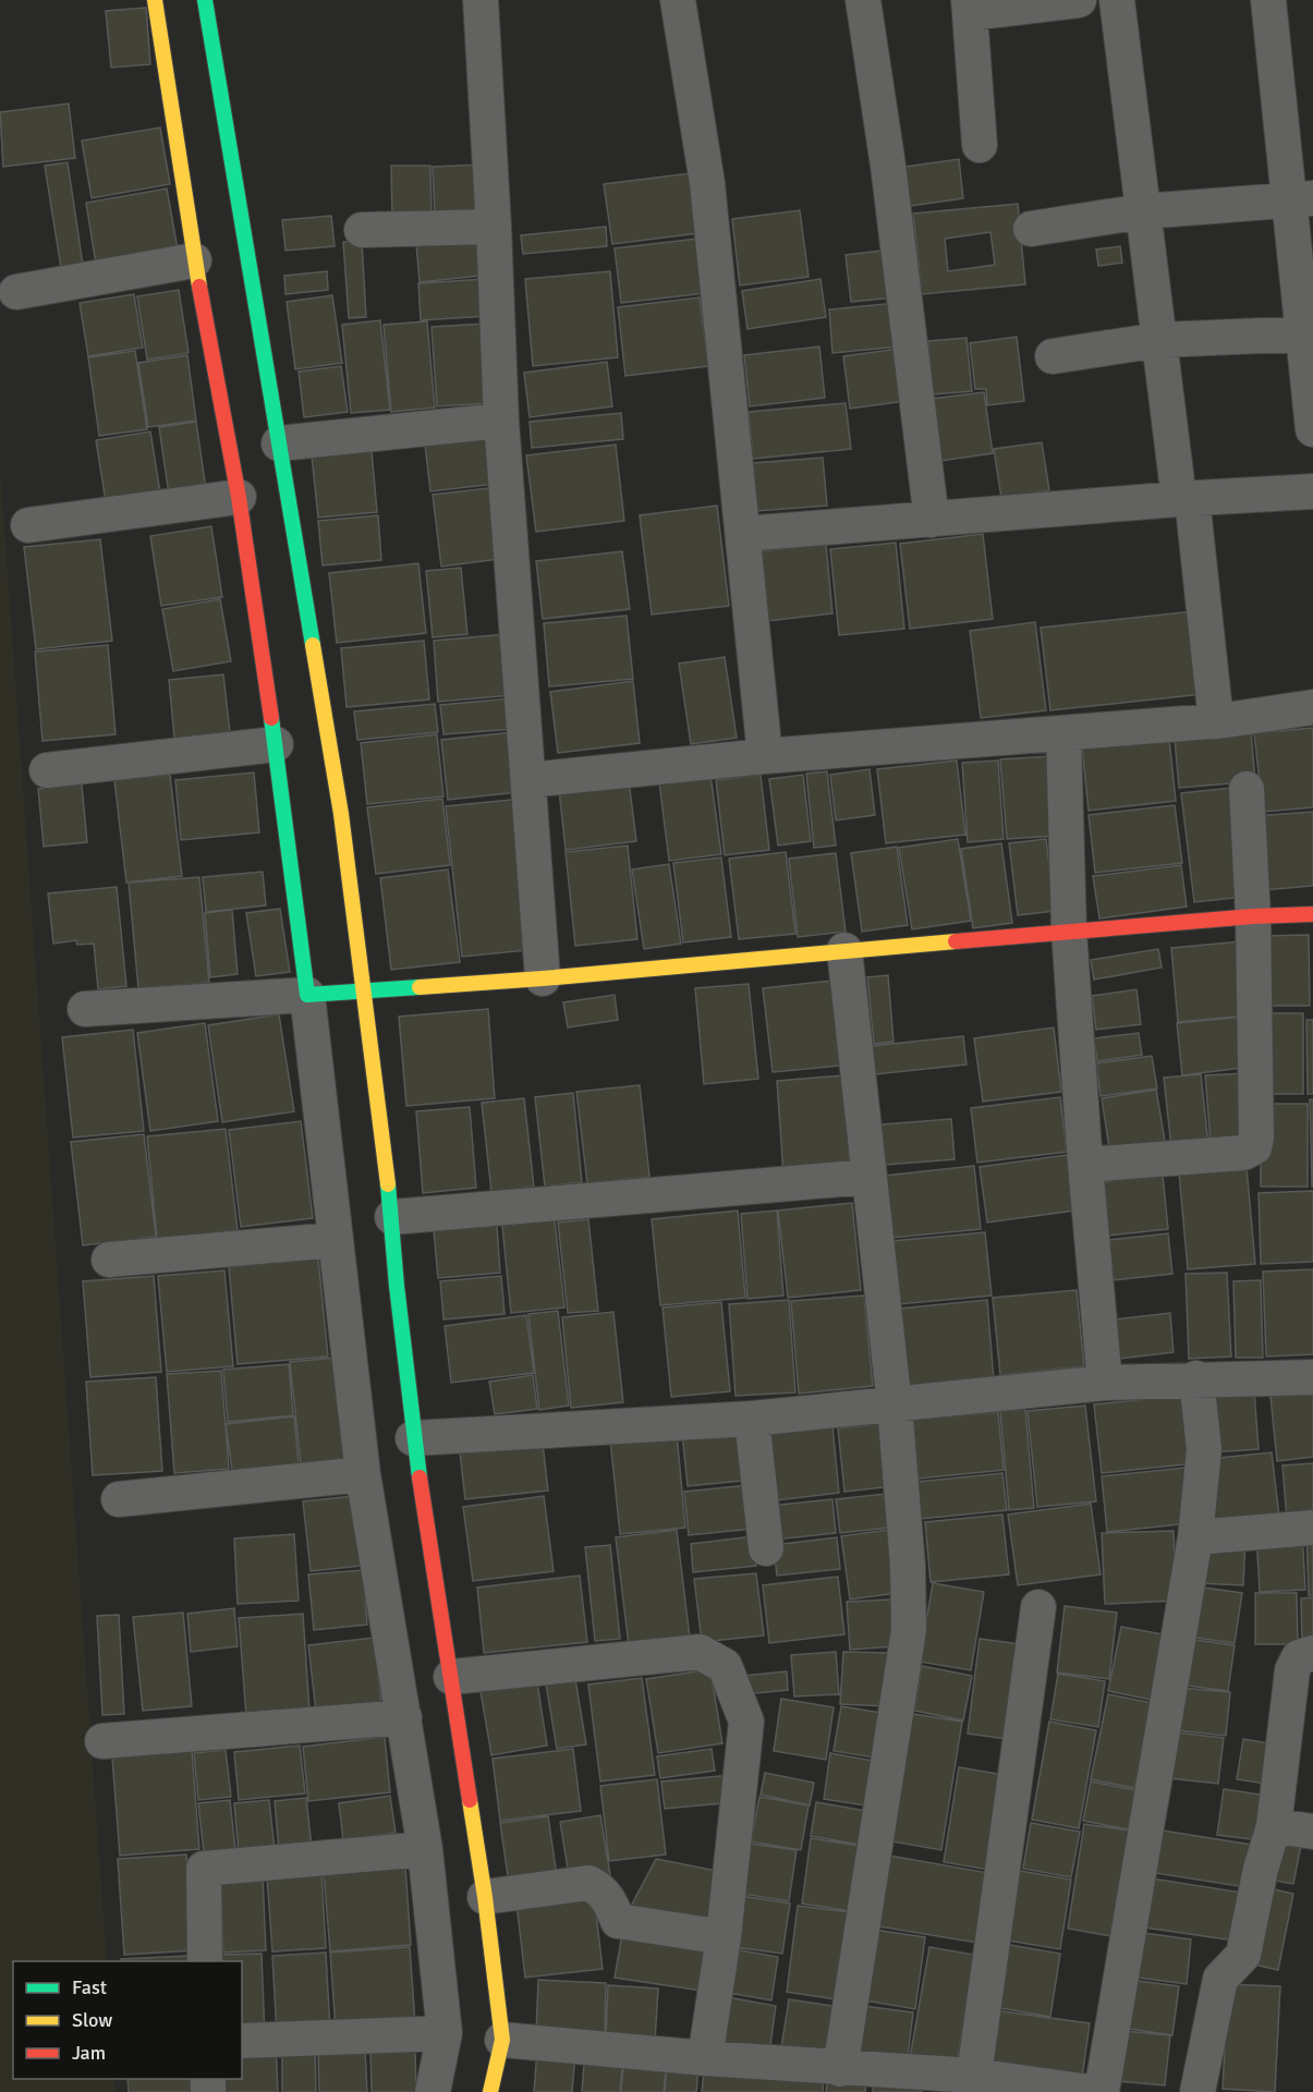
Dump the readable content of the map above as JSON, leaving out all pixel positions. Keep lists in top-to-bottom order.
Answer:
{
  "legend": ["Fast", "Slow", "Jam"]
}
